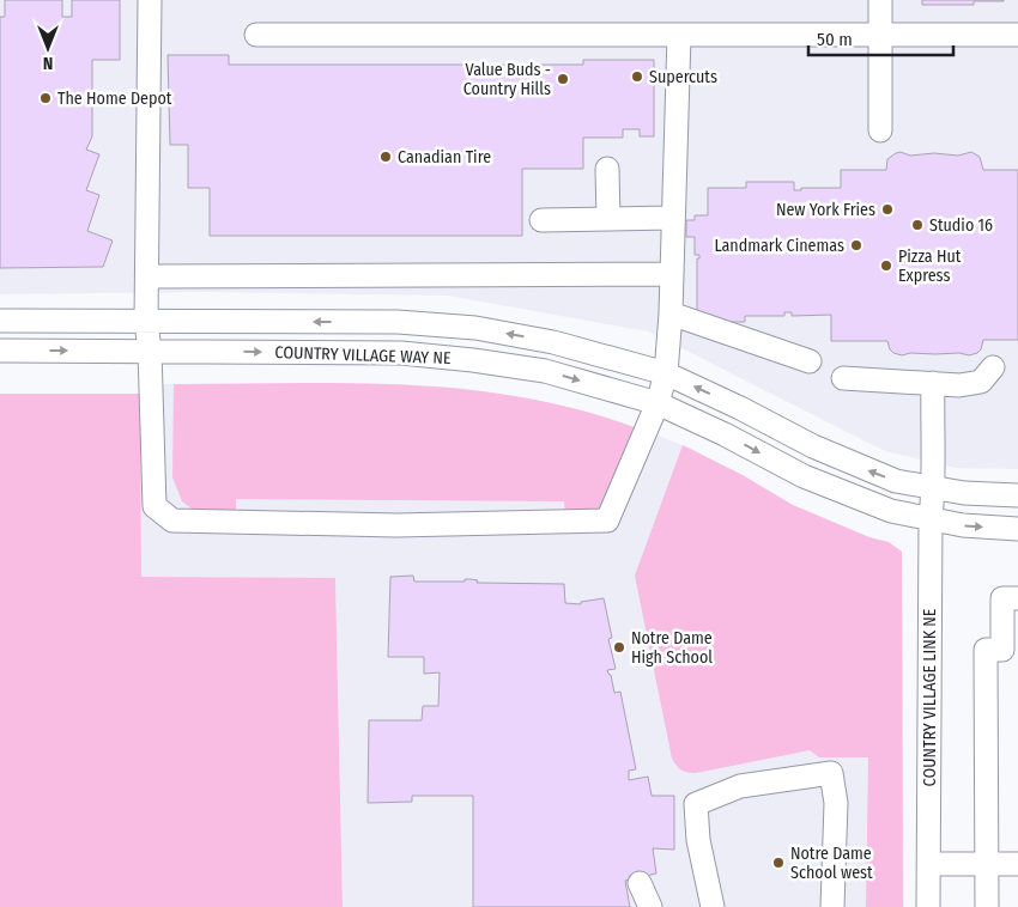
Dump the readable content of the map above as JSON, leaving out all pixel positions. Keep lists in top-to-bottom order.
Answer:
{
  "streets": {
    "street": ["COUNTRY VILLAGE WAY NE", "COUNTRY VILLAGE LINK NE"]
  },
  "crossings": [
    ["COUNTRY VILLAGE WAY NE", "COUNTRY VILLAGE LINK NE"]
  ],
  "places": [
    "Supercuts",
    "Value Buds - Country Hills",
    "The Home Depot",
    "Canadian Tire",
    "New York Fries",
    "Studio 16",
    "Landmark Cinemas",
    "Pizza Hut Express",
    "Notre Dame High School",
    "Notre Dame School west"
  ],
  "scale_bar": "50 m",
  "north": "bottom"
}
